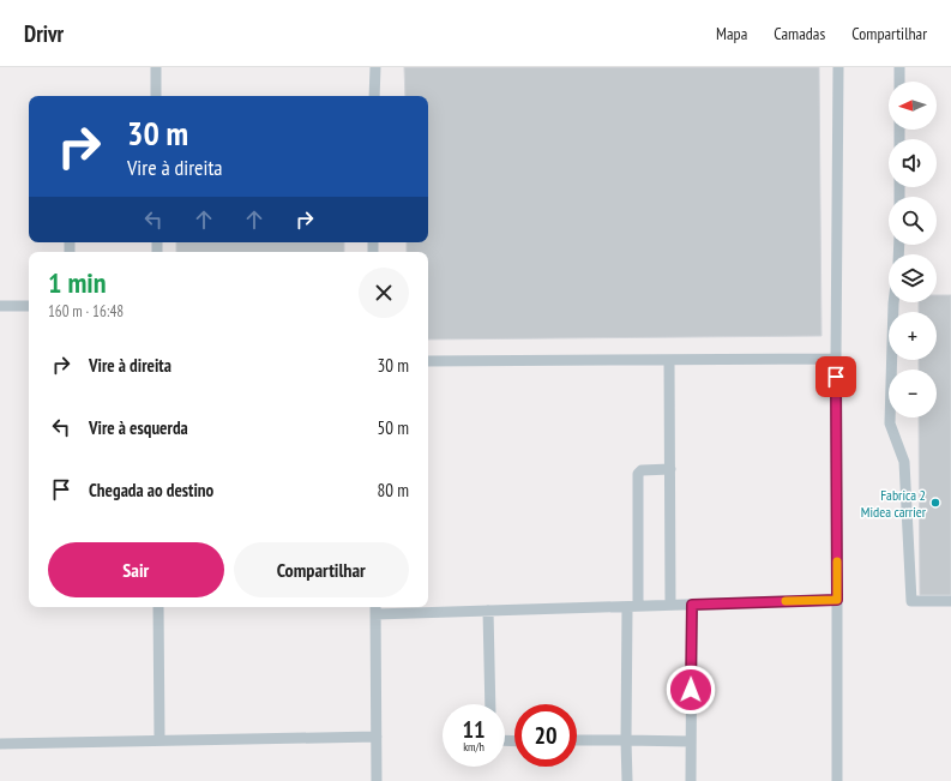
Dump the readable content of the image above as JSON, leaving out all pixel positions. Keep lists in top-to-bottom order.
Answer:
{
  "places": ["Fabrica 2 Midea carrier"],
  "north": "left",
  "page": {
    "header": "Drivr",
    "nav": ["Mapa", "Camadas", "Compartilhar"],
    "map_buttons": ["+", "−"],
    "turn": ["30 m", "Vire à direita"],
    "heading": ["1 min", "160 m · 16:48"],
    "list": [
      {
        "name": "Vire à direita",
        "value": "30 m"
      },
      {
        "name": "Vire à esquerda",
        "value": "50 m"
      },
      {
        "name": "Chegada ao destino",
        "value": "80 m"
      }
    ],
    "buttons": ["Sair", "Compartilhar"],
    "speed": "11 km/h",
    "limit": "20"
  }
}
